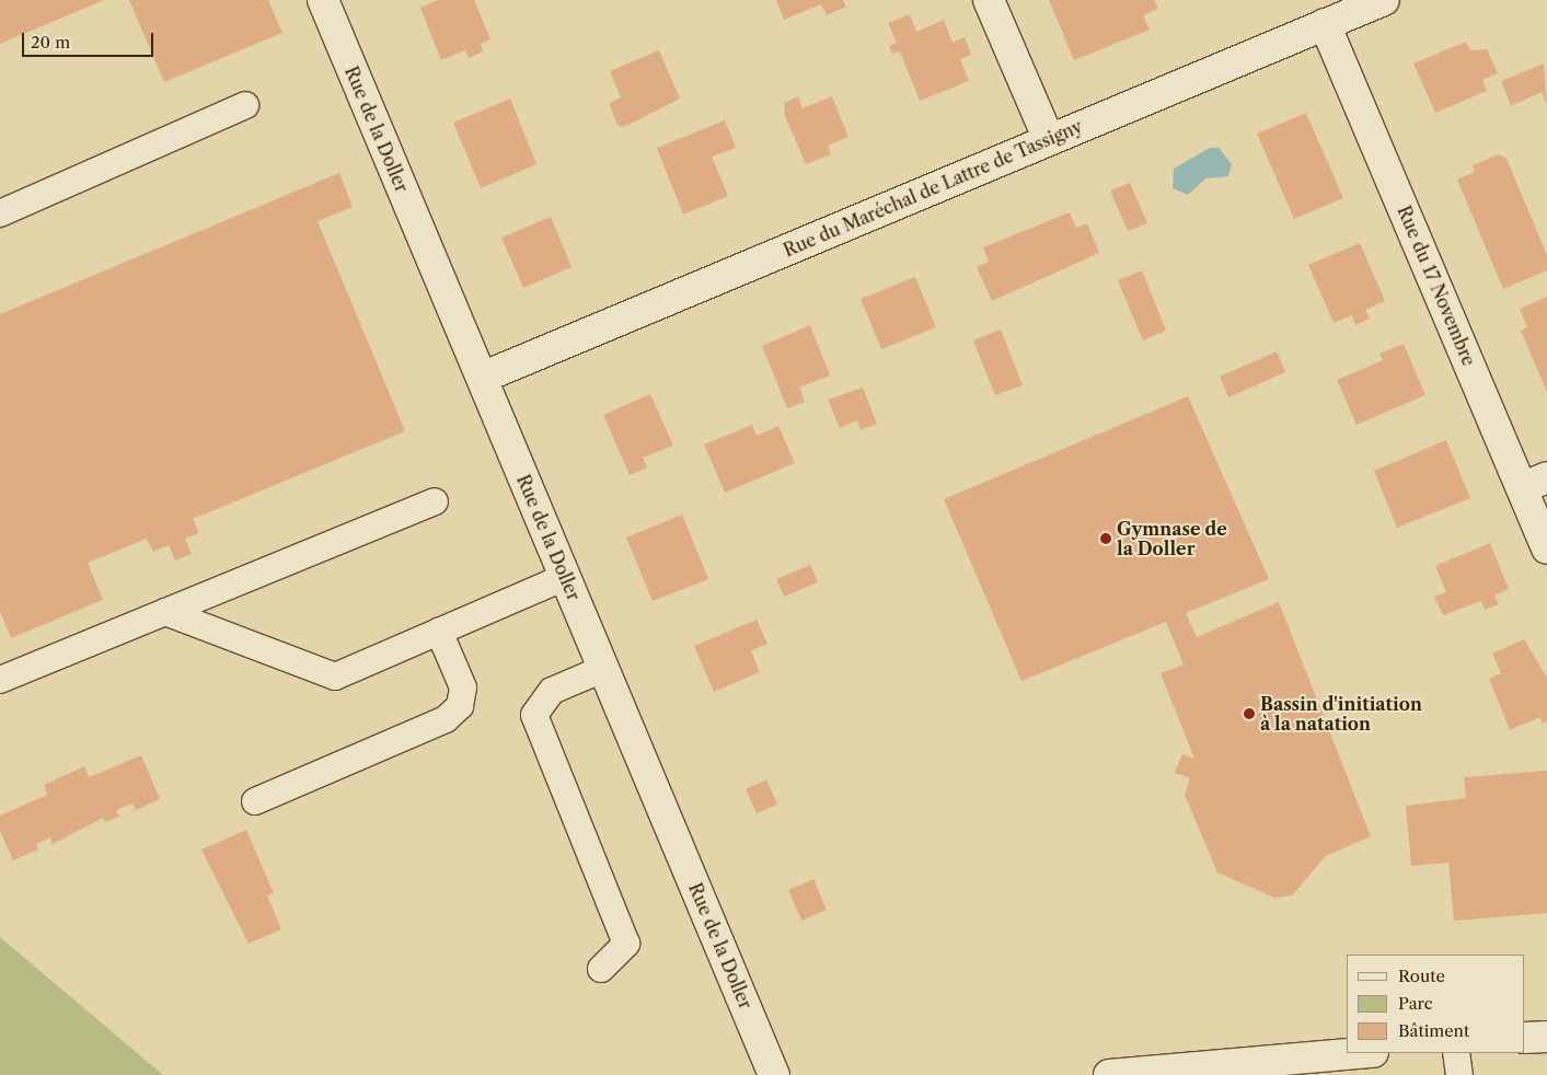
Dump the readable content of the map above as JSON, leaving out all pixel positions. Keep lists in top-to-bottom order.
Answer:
{
  "streets": {
    "street": ["Rue de la Doller", "Rue du Maréchal de Lattre de Tassigny", "Rue du 17 Novembre"]
  },
  "crossings": [
    ["Rue de la Doller", "Rue du Maréchal de Lattre de Tassigny"],
    ["Rue du Maréchal de Lattre de Tassigny", "Rue du 17 Novembre"]
  ],
  "places": ["Gymnase de la Doller", "Bassin d'initiation à la natation"],
  "legend": ["Route", "Parc", "Bâtiment"],
  "scale_bar": "20 m"
}
